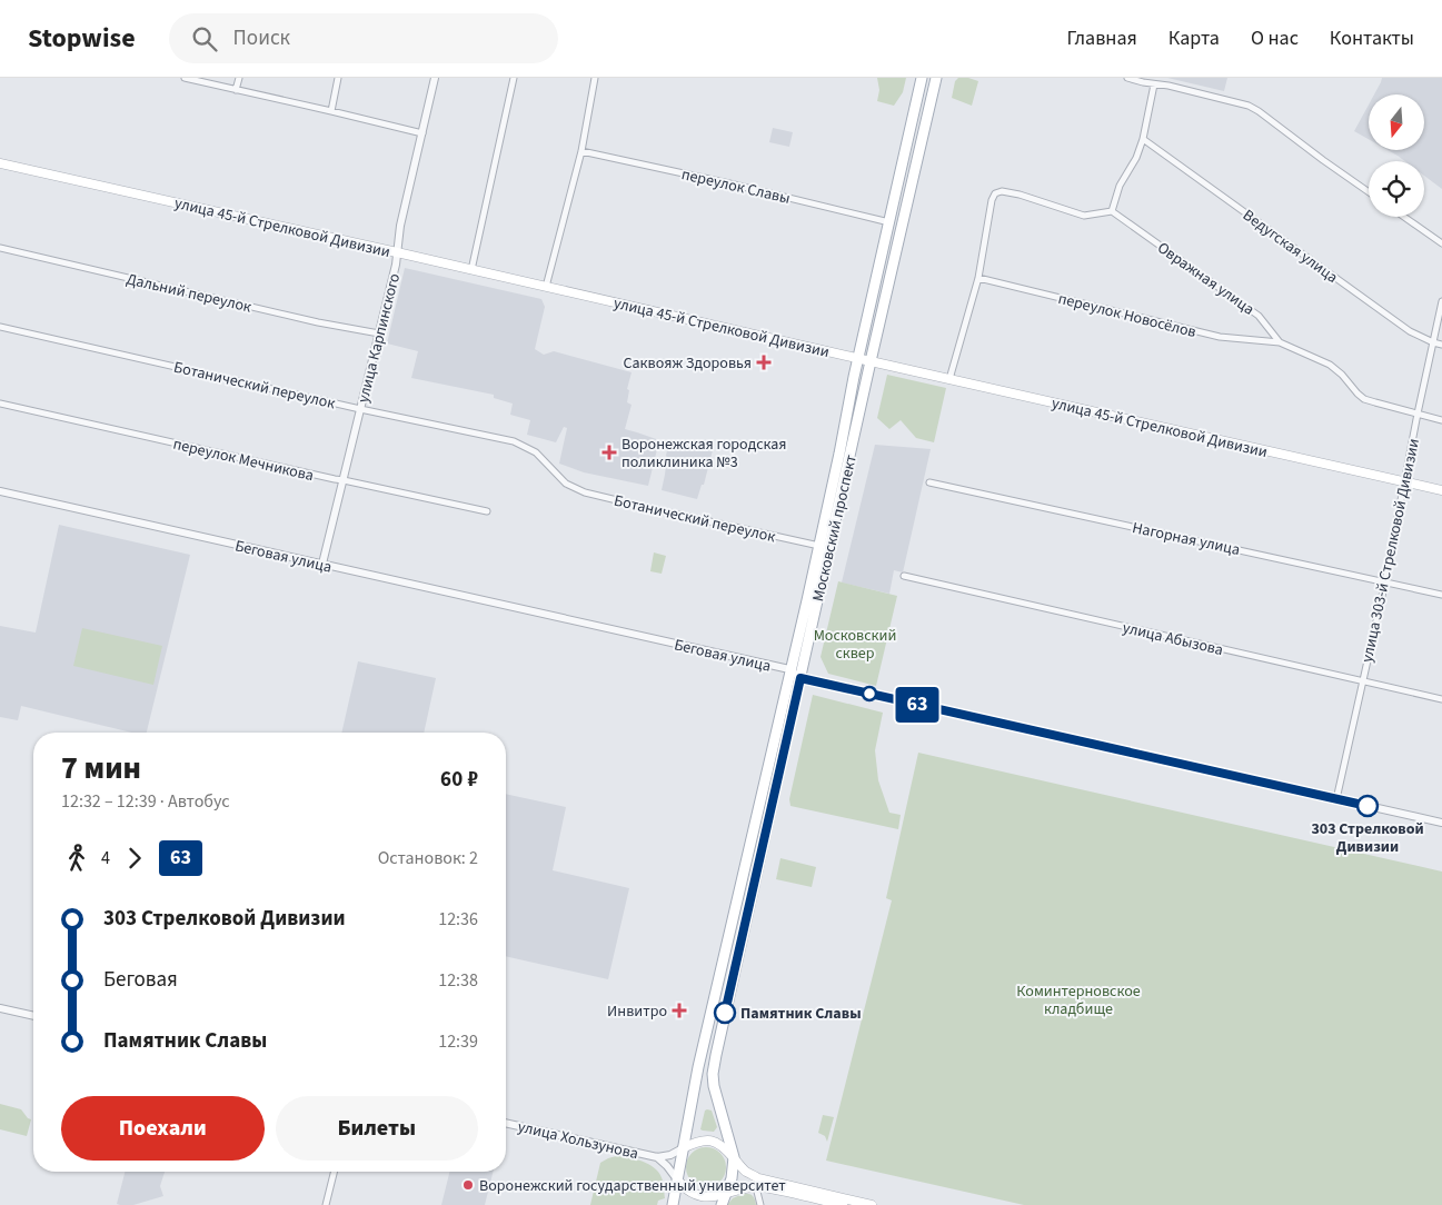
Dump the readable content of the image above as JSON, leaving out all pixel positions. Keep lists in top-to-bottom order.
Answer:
{
  "streets": {
    "main road": ["улица 45-й Стрелковой Дивизии", "Московский проспект", "улица Хользунова"],
    "street": [
      "переулок Славы",
      "Ведугская улица",
      "Овражная улица",
      "Дальний переулок",
      "переулок Новосёлов",
      "улица Карпинского",
      "Ботанический переулок",
      "переулок Мечникова",
      "Нагорная улица",
      "улица 303-й Стрелковой Дивизии",
      "Беговая улица",
      "улица Абызова"
    ]
  },
  "crossings": [
    ["переулок Славы", "Московский проспект"],
    ["улица 45-й Стрелковой Дивизии", "улица Карпинского"],
    ["улица 45-й Стрелковой Дивизии", "Московский проспект"],
    ["улица 45-й Стрелковой Дивизии", "улица 303-й Стрелковой Дивизии"],
    ["Ведугская улица", "улица 303-й Стрелковой Дивизии"],
    ["Овражная улица", "переулок Новосёлов"],
    ["Овражная улица", "улица 303-й Стрелковой Дивизии"],
    ["Дальний переулок", "улица Карпинского"],
    ["улица Карпинского", "Ботанический переулок"],
    ["улица Карпинского", "переулок Мечникова"],
    ["улица Карпинского", "Беговая улица"],
    ["Ботанический переулок", "Московский проспект"],
    ["Московский проспект", "Беговая улица"],
    ["Московский проспект", "улица Хользунова"],
    ["Нагорная улица", "улица 303-й Стрелковой Дивизии"],
    ["улица 303-й Стрелковой Дивизии", "Беговая улица"],
    ["улица 303-й Стрелковой Дивизии", "улица Абызова"]
  ],
  "parks": ["Московский сквер", "Коминтерновское кладбище"],
  "places": {
    "health": ["Саквояж Здоровья", "Воронежская городская поликлиника №3", "Инвитро"],
    "other": ["303 Стрелковой Дивизии", "Памятник Славы", "Воронежский государственный университет"]
  },
  "lines": ["bus line 63"],
  "north": "bottom",
  "page": {
    "header": "Stopwise",
    "search": "Поиск",
    "nav": [
      "Главная",
      "Карта",
      "О нас",
      "Контакты"
    ],
    "on_map": "63",
    "heading": ["7 мин", "12:32 – 12:39 · Автобус", "60 ₽"],
    "legs": ["4", "63", "Остановок: 2"],
    "list": [
      {
        "name": "303 Стрелковой Дивизии",
        "value": "12:36"
      },
      {
        "name": "Беговая",
        "value": "12:38"
      },
      {
        "name": "Памятник Славы",
        "value": "12:39"
      }
    ],
    "buttons": ["Поехали", "Билеты"]
  }
}
